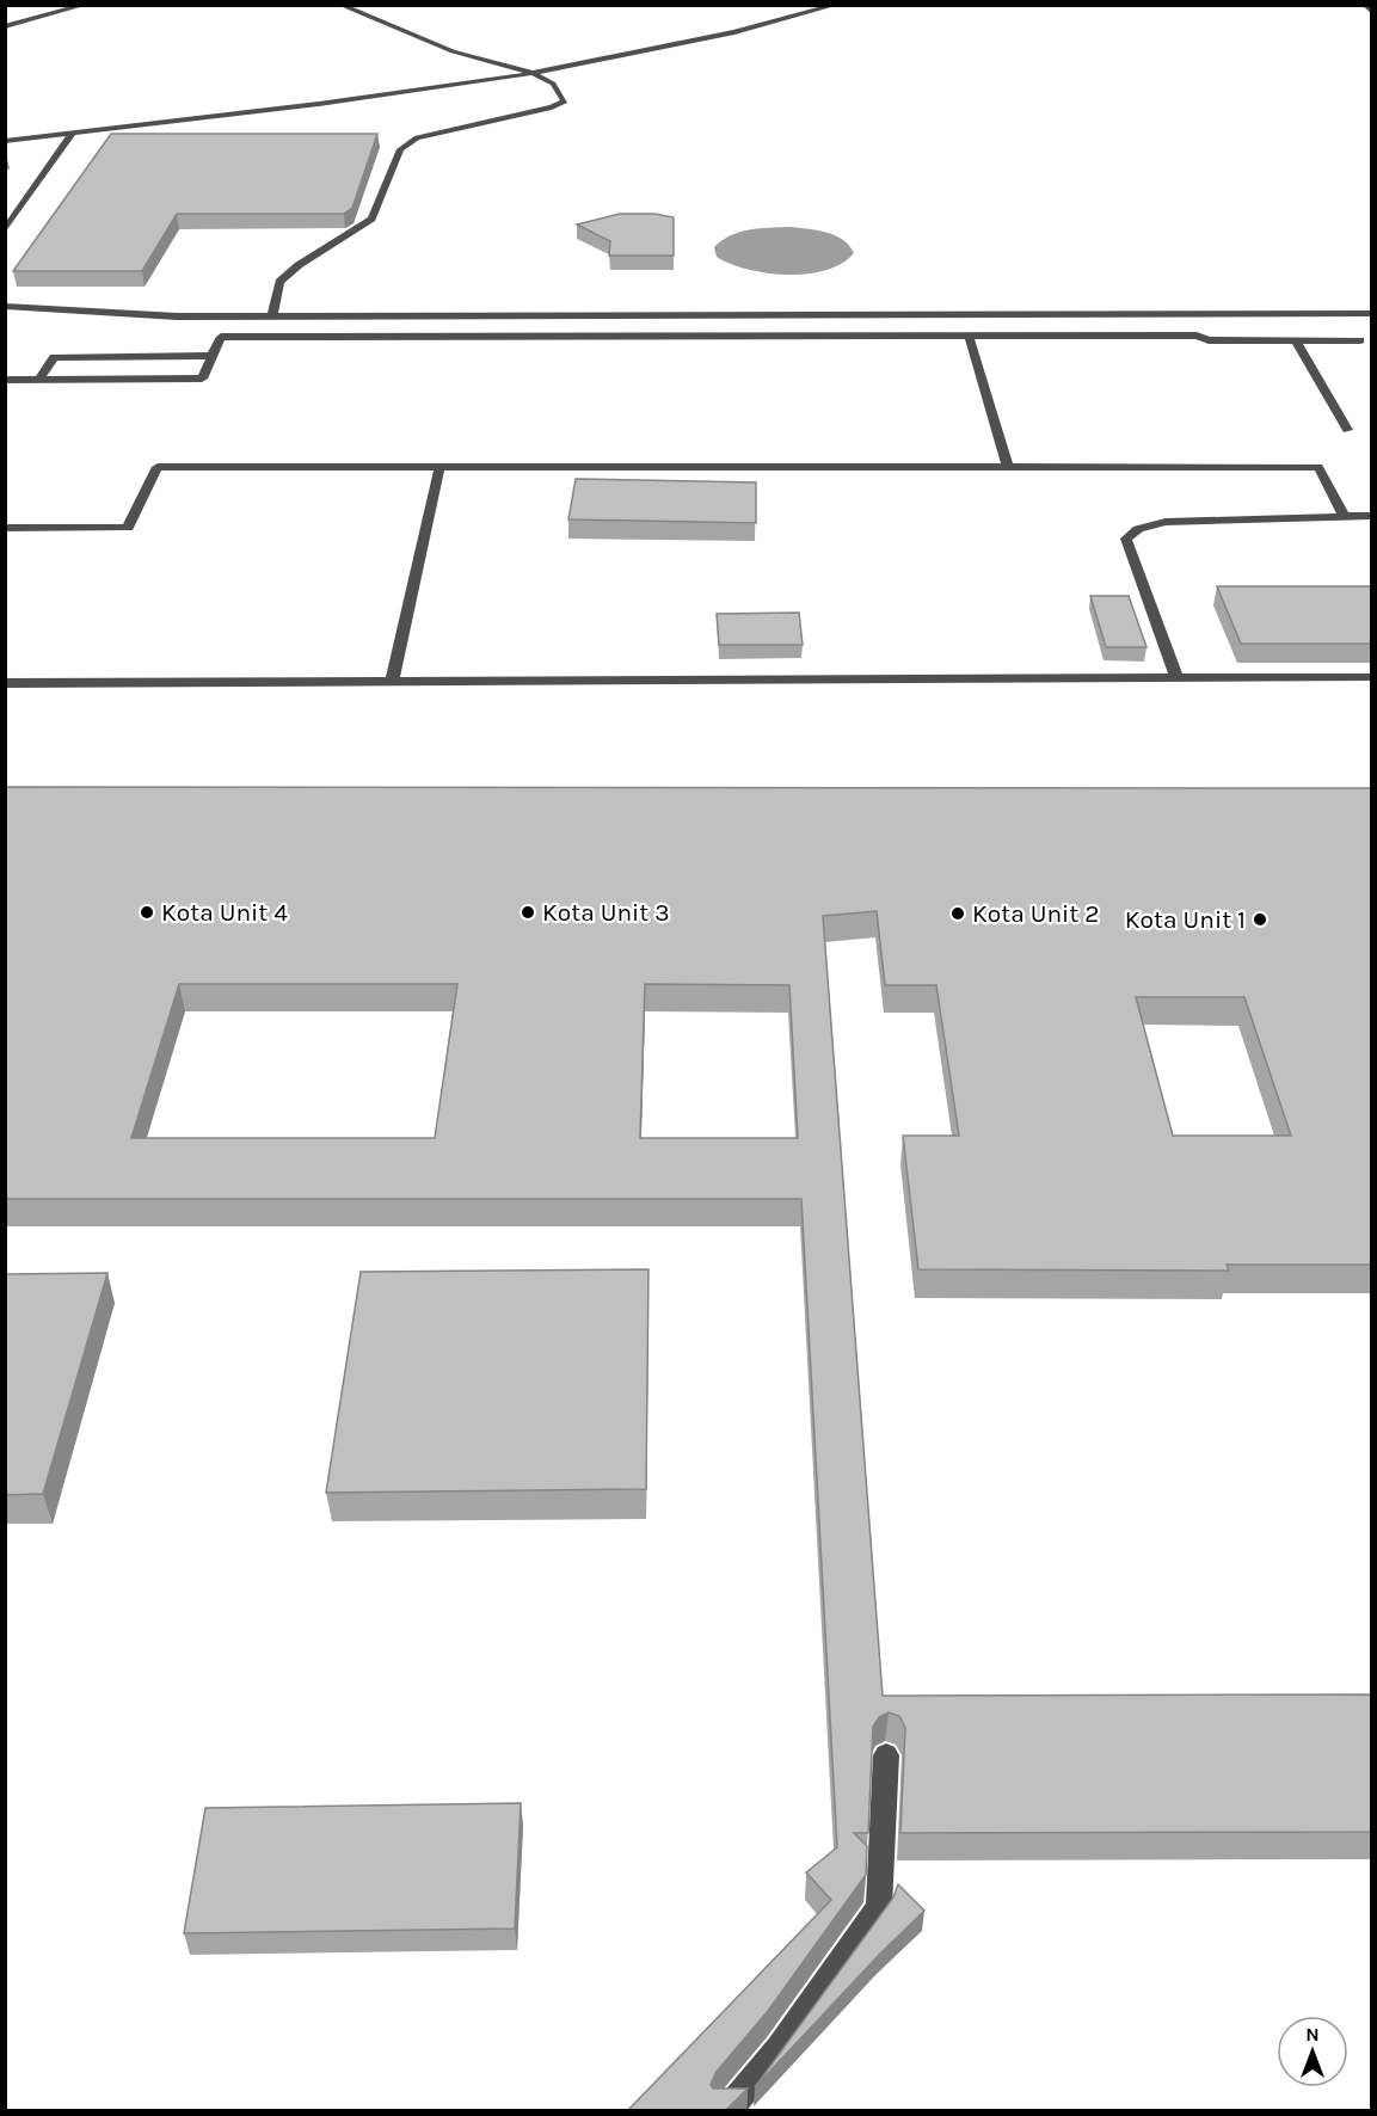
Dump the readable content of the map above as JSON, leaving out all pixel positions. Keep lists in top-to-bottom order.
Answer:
{
  "places": [
    "Kota Unit 4",
    "Kota Unit 3",
    "Kota Unit 2",
    "Kota Unit 1"
  ],
  "north": "top"
}
